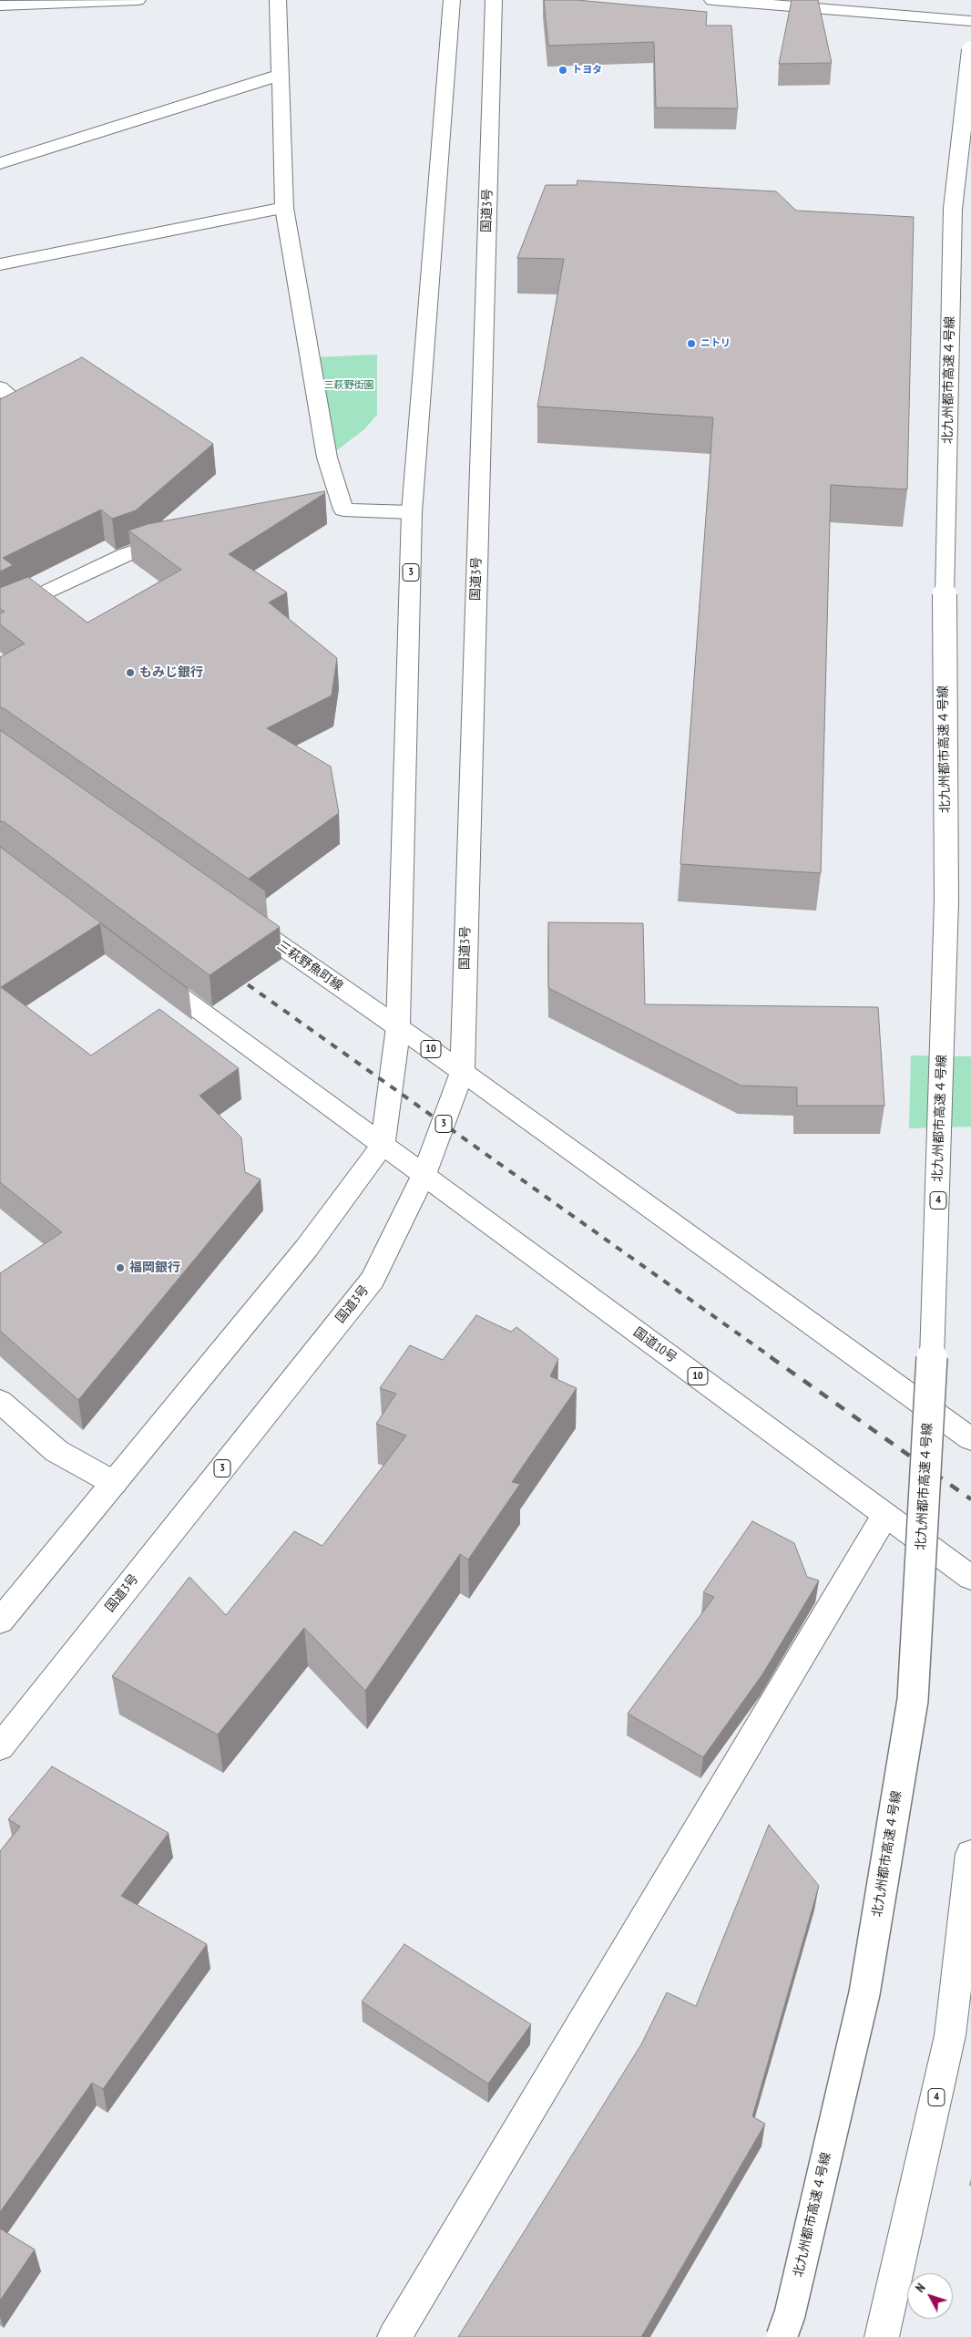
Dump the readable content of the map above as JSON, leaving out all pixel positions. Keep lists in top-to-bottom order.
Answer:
{
  "streets": {
    "main road": [
      "国道3号",
      "北九州都市高速４号線",
      "3",
      "三萩野魚町線",
      "10",
      "4",
      "国道10号"
    ]
  },
  "crossings": [
    ["国道3号", "10"],
    ["国道3号", "国道10号"],
    ["3", "三萩野魚町線"],
    ["3", "10"],
    ["3", "国道10号"],
    ["三萩野魚町線", "10"]
  ],
  "parks": ["三萩野街園"],
  "places": [
    "トヨタ",
    "ニトリ",
    "もみじ銀行",
    "福岡銀行"
  ],
  "north": "top left"
}
